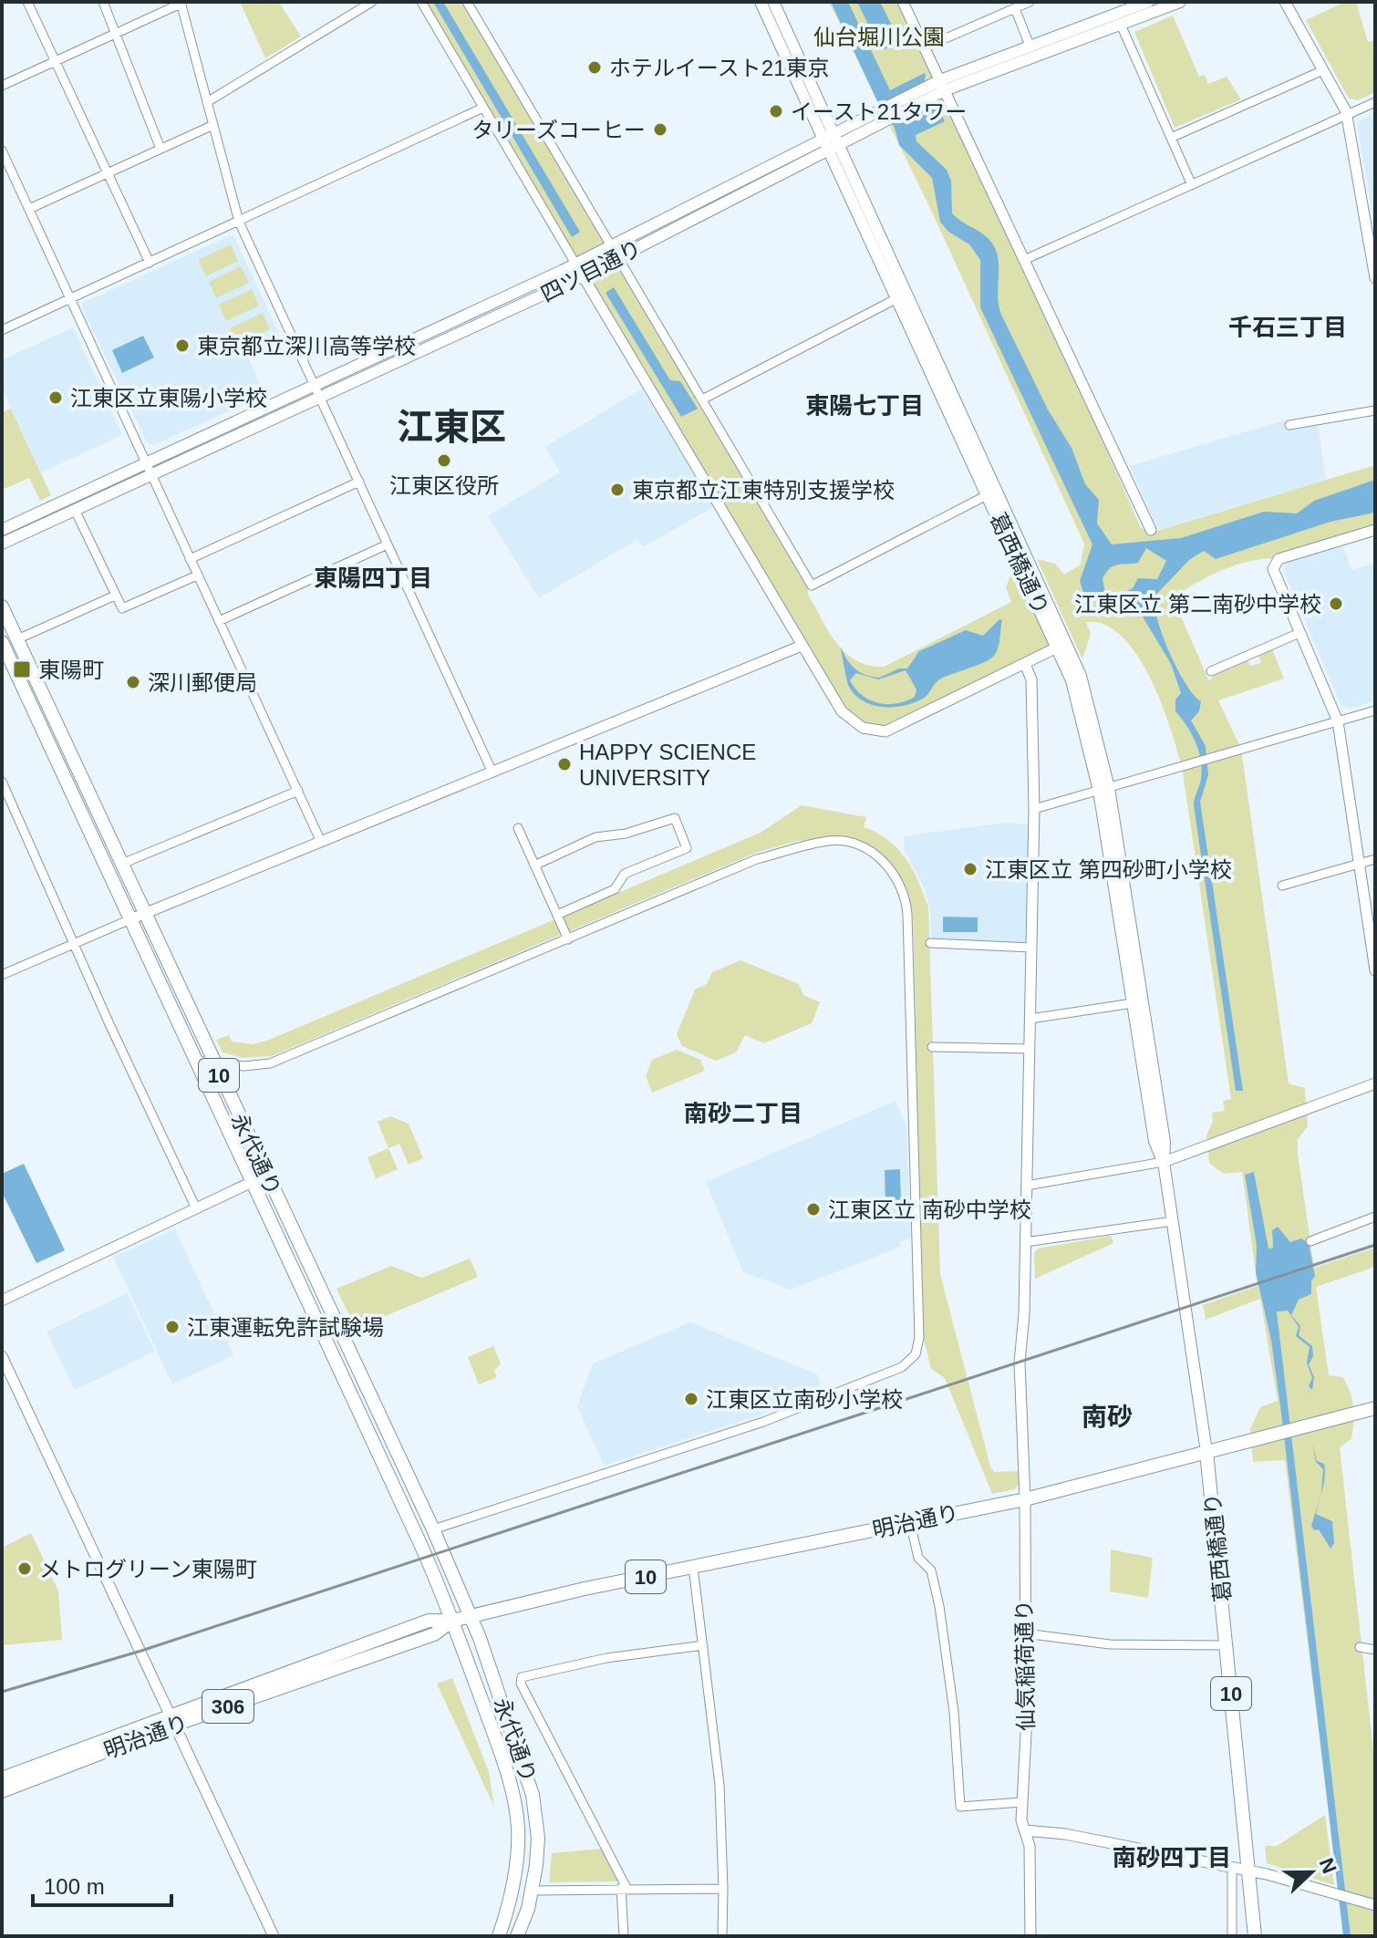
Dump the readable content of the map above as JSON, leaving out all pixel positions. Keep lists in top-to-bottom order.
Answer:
{
  "streets": {
    "main road": [
      "四ツ目通り",
      "葛西橋通り",
      "10",
      "永代通り",
      "明治通り",
      "306"
    ],
    "street": ["仙気稲荷通り"]
  },
  "crossings": [
    ["四ツ目通り", "葛西橋通り"],
    ["葛西橋通り", "明治通り"],
    ["永代通り", "明治通り"],
    ["明治通り", "仙気稲荷通り"]
  ],
  "districts": [
    "千石三丁目",
    "東陽七丁目",
    "江東区",
    "東陽四丁目",
    "南砂二丁目",
    "南砂",
    "南砂四丁目"
  ],
  "parks": ["仙台堀川公園"],
  "places": {
    "other": [
      "ホテルイースト21東京",
      "イースト21タワー",
      "タリーズコーヒー",
      "東京都立深川高等学校",
      "江東区立東陽小学校",
      "江東区役所",
      "東京都立江東特別支援学校",
      "江東区立 第二南砂中学校",
      "深川郵便局",
      "HAPPY SCIENCE UNIVERSITY",
      "江東区立 第四砂町小学校",
      "江東区立 南砂中学校",
      "江東運転免許試験場",
      "江東区立南砂小学校",
      "メトログリーン東陽町"
    ],
    "transit": ["東陽町"]
  },
  "scale_bar": "100 m",
  "north": "right"
}
